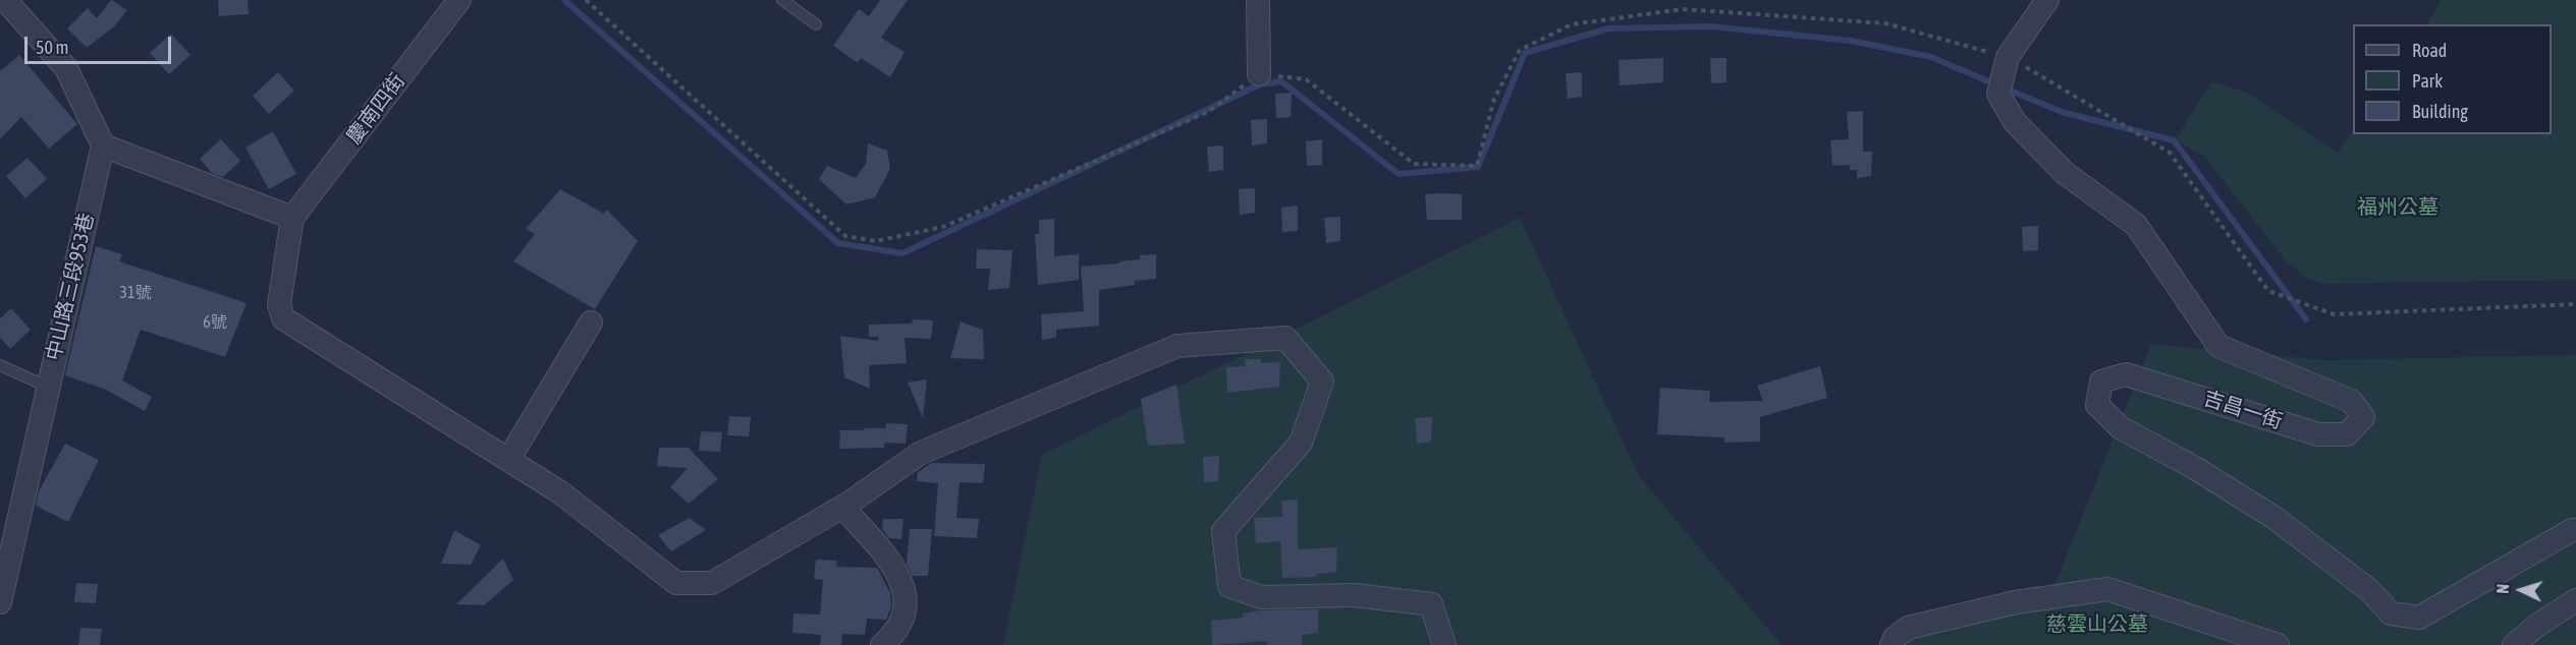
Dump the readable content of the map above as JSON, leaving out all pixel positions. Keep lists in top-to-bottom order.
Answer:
{
  "streets": {
    "street": ["慶南四街", "中山路三段953巷", "吉昌一街"]
  },
  "parks": ["福州公墓", "慈雲山公墓"],
  "house_numbers": ["31號", "6號"],
  "legend": ["Road", "Park", "Building"],
  "scale_bar": "50 m",
  "north": "left"
}
